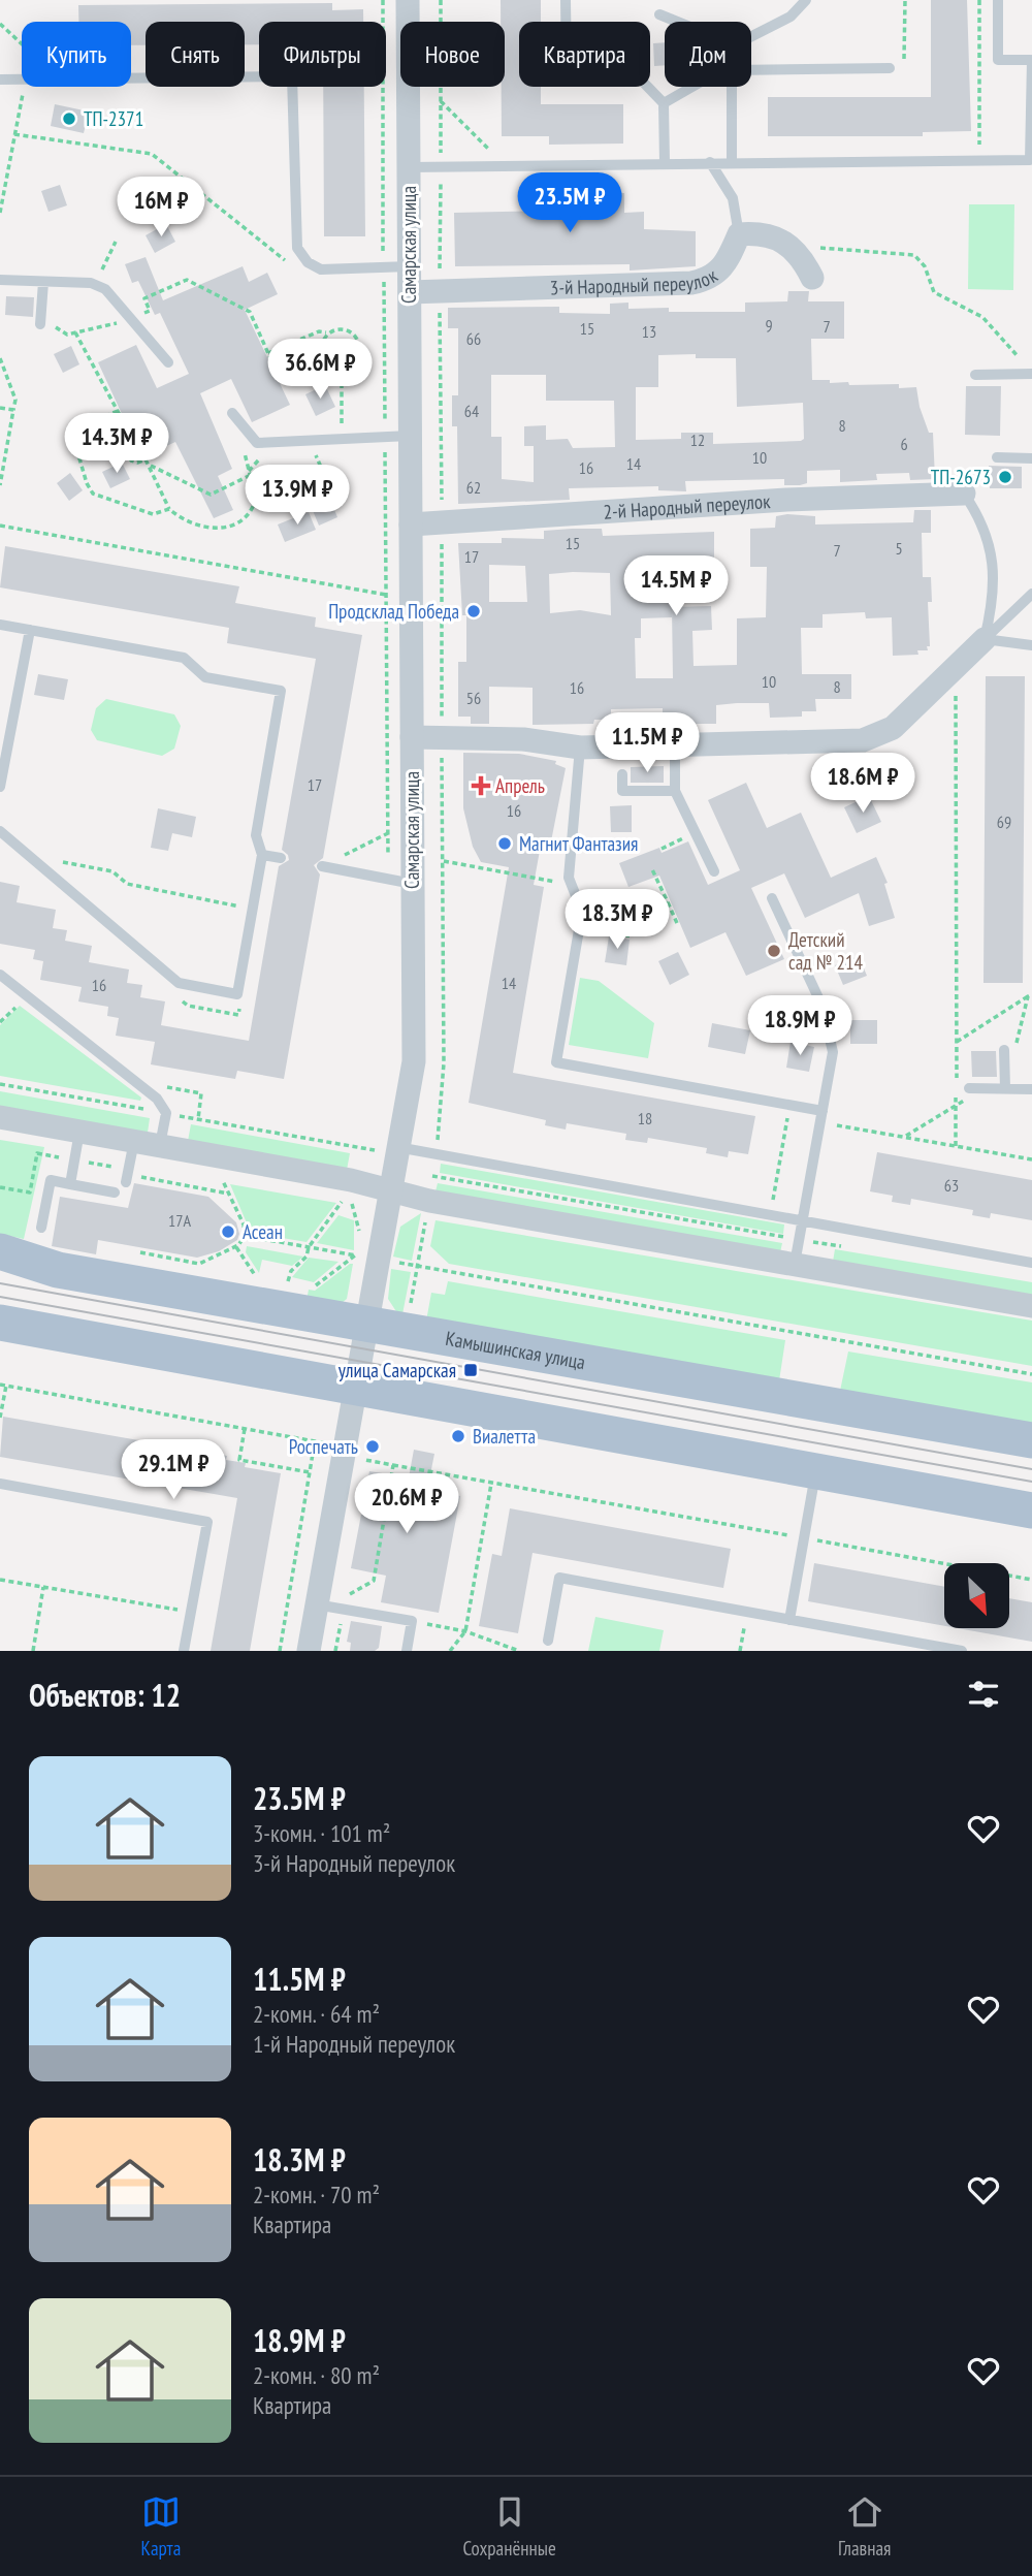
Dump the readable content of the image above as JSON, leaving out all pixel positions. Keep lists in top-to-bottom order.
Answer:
{
  "streets": {
    "main road": ["Камышинская улица"],
    "street": ["Самарская улица", "3-й Народный переулок", "2-й Народный переулок"]
  },
  "crossings": [
    ["Самарская улица", "3-й Народный переулок"],
    ["Самарская улица", "2-й Народный переулок"],
    ["Самарская улица", "Камышинская улица"]
  ],
  "places": {
    "other": [
      "ТП-2371",
      "ТП-2673",
      "Продсклад Победа",
      "Магнит Фантазия",
      "Детский сад № 214",
      "Асеан",
      "Виалетта",
      "Роспечать"
    ],
    "health": ["Апрель"],
    "transit": ["улица Самарская"]
  },
  "house_numbers": [
    "9",
    "7",
    "15",
    "13",
    "66",
    "64",
    "8",
    "12",
    "6",
    "10",
    "14",
    "16",
    "62",
    "15",
    "5",
    "7",
    "17",
    "10",
    "8",
    "16",
    "56",
    "17",
    "16",
    "69",
    "14",
    "16",
    "18",
    "63",
    "17А"
  ],
  "north": "bottom right",
  "page": {
    "chip": [
      "Купить",
      "Снять",
      "Фильтры",
      "Новое",
      "Квартира",
      "Дом"
    ],
    "price": [
      "23.5M ₽",
      "16M ₽",
      "36.6M ₽",
      "14.3M ₽",
      "13.9M ₽",
      "14.5M ₽",
      "11.5M ₽",
      "18.6M ₽",
      "18.3M ₽",
      "18.9M ₽",
      "29.1M ₽",
      "20.6M ₽"
    ],
    "heading": "Объектов: 12",
    "list": [
      {
        "name": "23.5M ₽",
        "note": "3-комн. · 101 m² · 3-й Народный переулок"
      },
      {
        "name": "11.5M ₽",
        "note": "2-комн. · 64 m² · 1-й Народный переулок"
      },
      {
        "name": "18.3M ₽",
        "note": "2-комн. · 70 m² · Квартира"
      },
      {
        "name": "18.9M ₽",
        "note": "2-комн. · 80 m² · Квартира"
      }
    ],
    "tabs": ["Карта", "Сохранённые", "Главная"]
  }
}
